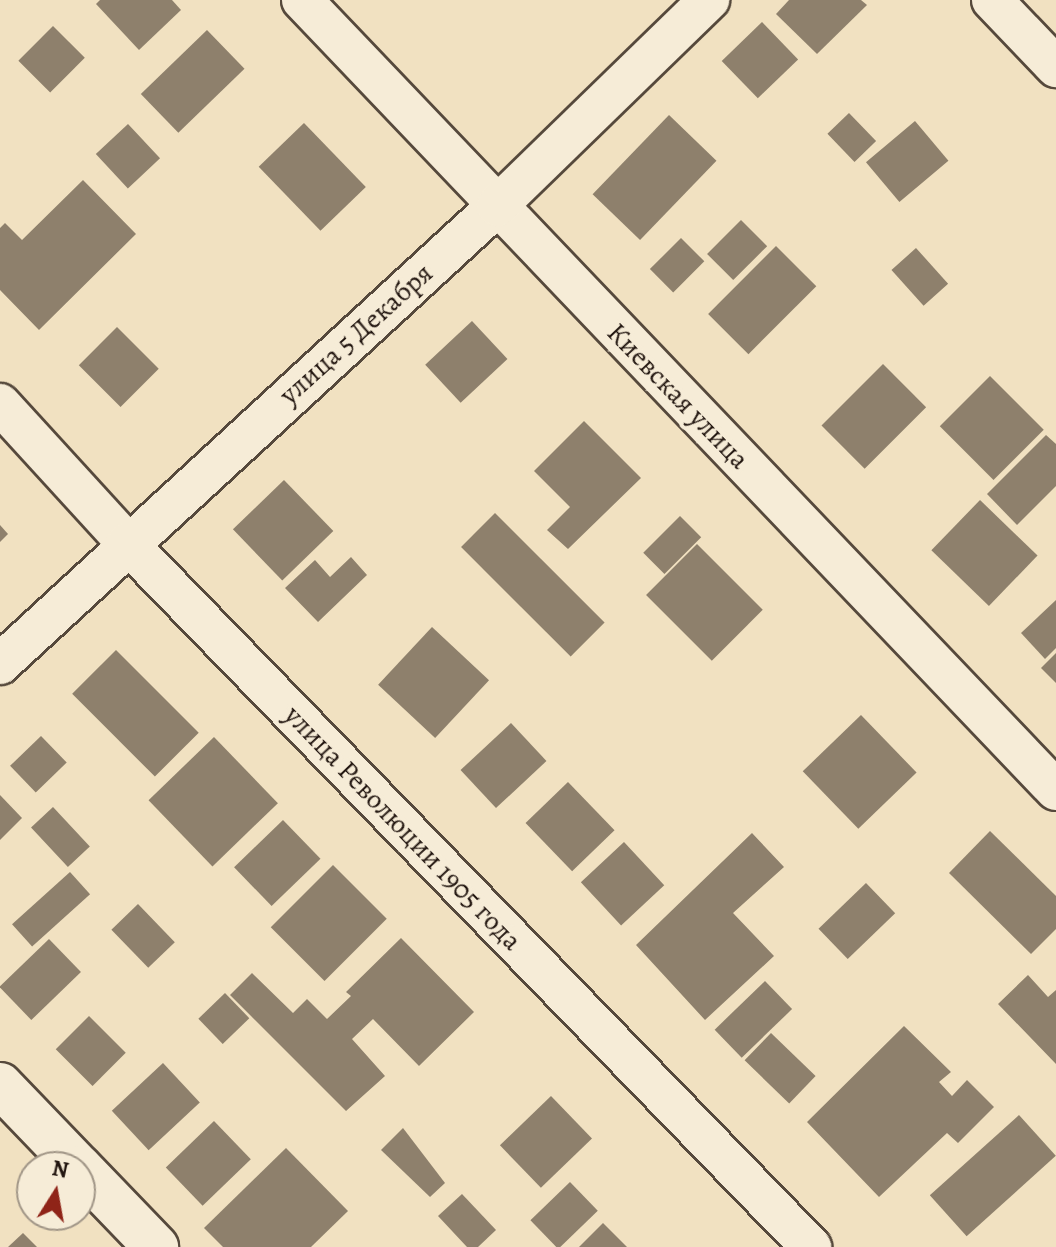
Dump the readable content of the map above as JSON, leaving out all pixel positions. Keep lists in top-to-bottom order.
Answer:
{
  "streets": {
    "street": ["улица 5 Декабря", "Киевская улица", "улица Революции 1905 года"]
  },
  "crossings": [
    ["улица 5 Декабря", "Киевская улица"],
    ["улица 5 Декабря", "улица Революции 1905 года"]
  ],
  "north": "top"
}
